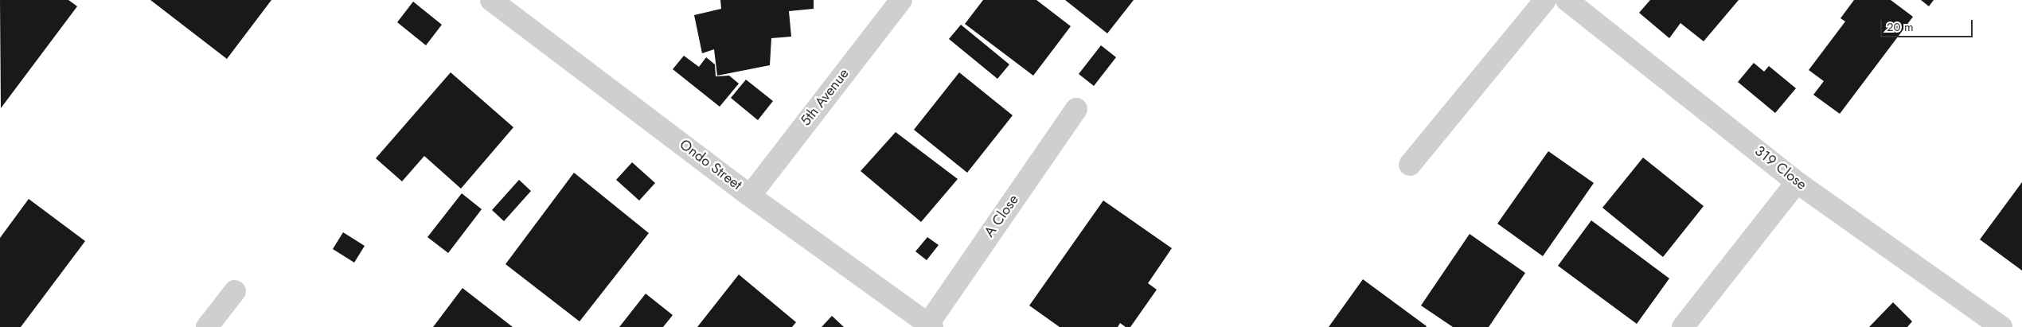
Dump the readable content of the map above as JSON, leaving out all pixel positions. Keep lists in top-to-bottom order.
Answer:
{
  "streets": {
    "street": [
      "5th Avenue",
      "Ondo Street",
      "319 Close",
      "A Close"
    ]
  },
  "crossings": [
    ["5th Avenue", "Ondo Street"],
    ["Ondo Street", "A Close"]
  ],
  "scale_bar": "20 m"
}
